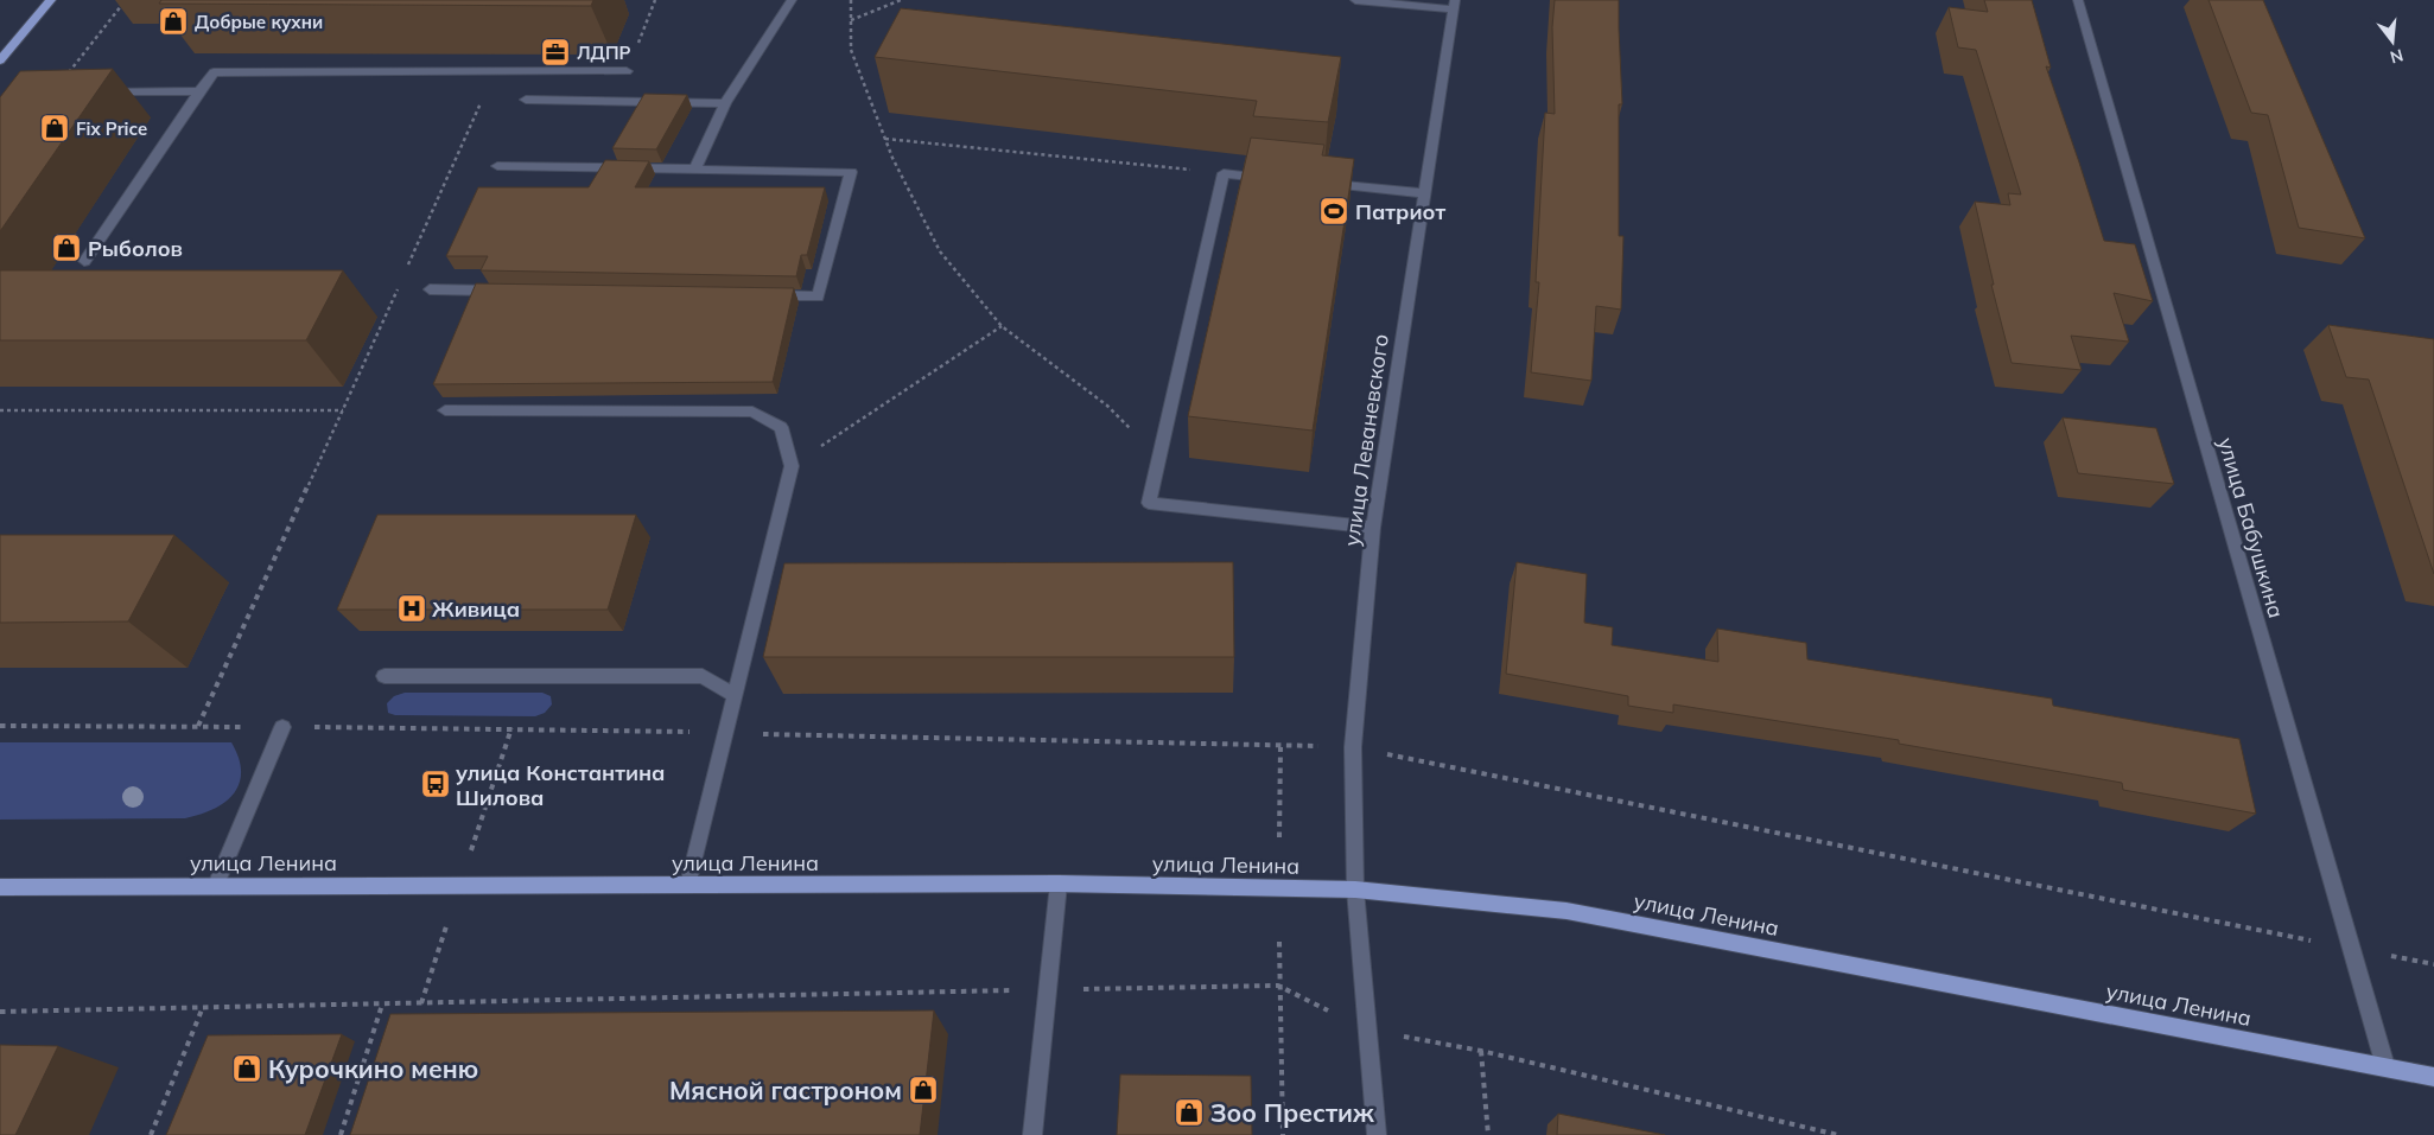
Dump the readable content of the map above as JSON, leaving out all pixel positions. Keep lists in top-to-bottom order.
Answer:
{
  "streets": {
    "main road": ["улица Ленина"],
    "street": ["улица Леваневского", "улица Бабушкина"]
  },
  "crossings": [
    ["улица Леваневского", "улица Ленина"],
    ["улица Бабушкина", "улица Ленина"]
  ],
  "places": {
    "shop": [
      "Добрые кухни",
      "Fix Price",
      "Рыболов",
      "Курочкино меню",
      "Мясной гастроном",
      "Зоо Престиж"
    ],
    "office": ["ЛДПР"],
    "sports": ["Патриот"],
    "hospital": ["Живица"],
    "bus stop": ["улица Константина Шилова"]
  },
  "north": "bottom"
}
